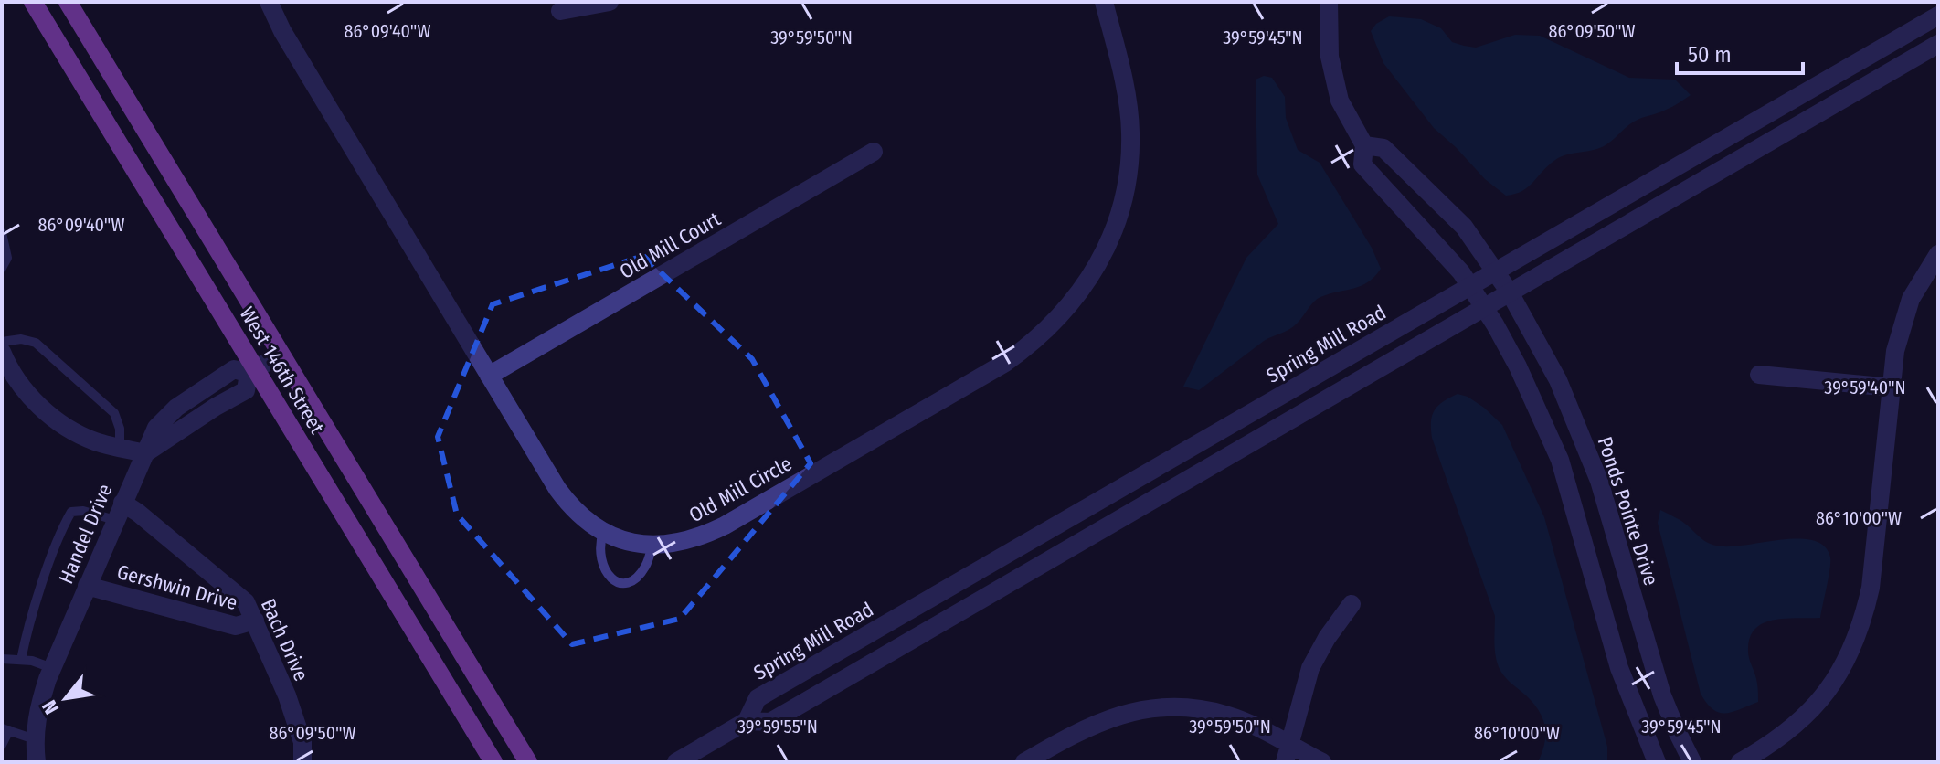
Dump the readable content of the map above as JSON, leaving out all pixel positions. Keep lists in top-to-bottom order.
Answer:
{
  "streets": {
    "main road": ["West 146th Street"],
    "street": [
      "Old Mill Court",
      "Spring Mill Road",
      "Old Mill Circle",
      "Ponds Pointe Drive",
      "Handel Drive",
      "Gershwin Drive",
      "Bach Drive"
    ]
  },
  "crossings": [
    ["Old Mill Court", "Old Mill Circle"],
    ["Spring Mill Road", "Ponds Pointe Drive"],
    ["Handel Drive", "Gershwin Drive"],
    ["Handel Drive", "Bach Drive"],
    ["Gershwin Drive", "Bach Drive"]
  ],
  "scale_bar": "50 m",
  "north": "bottom left",
  "coordinates": [
    "86°09'40\"W",
    "86°09'50\"W",
    "39°59'50\"N",
    "39°59'45\"N",
    "39°59'40\"N",
    "86°10'00\"W",
    "39°59'55\"N"
  ]
}
